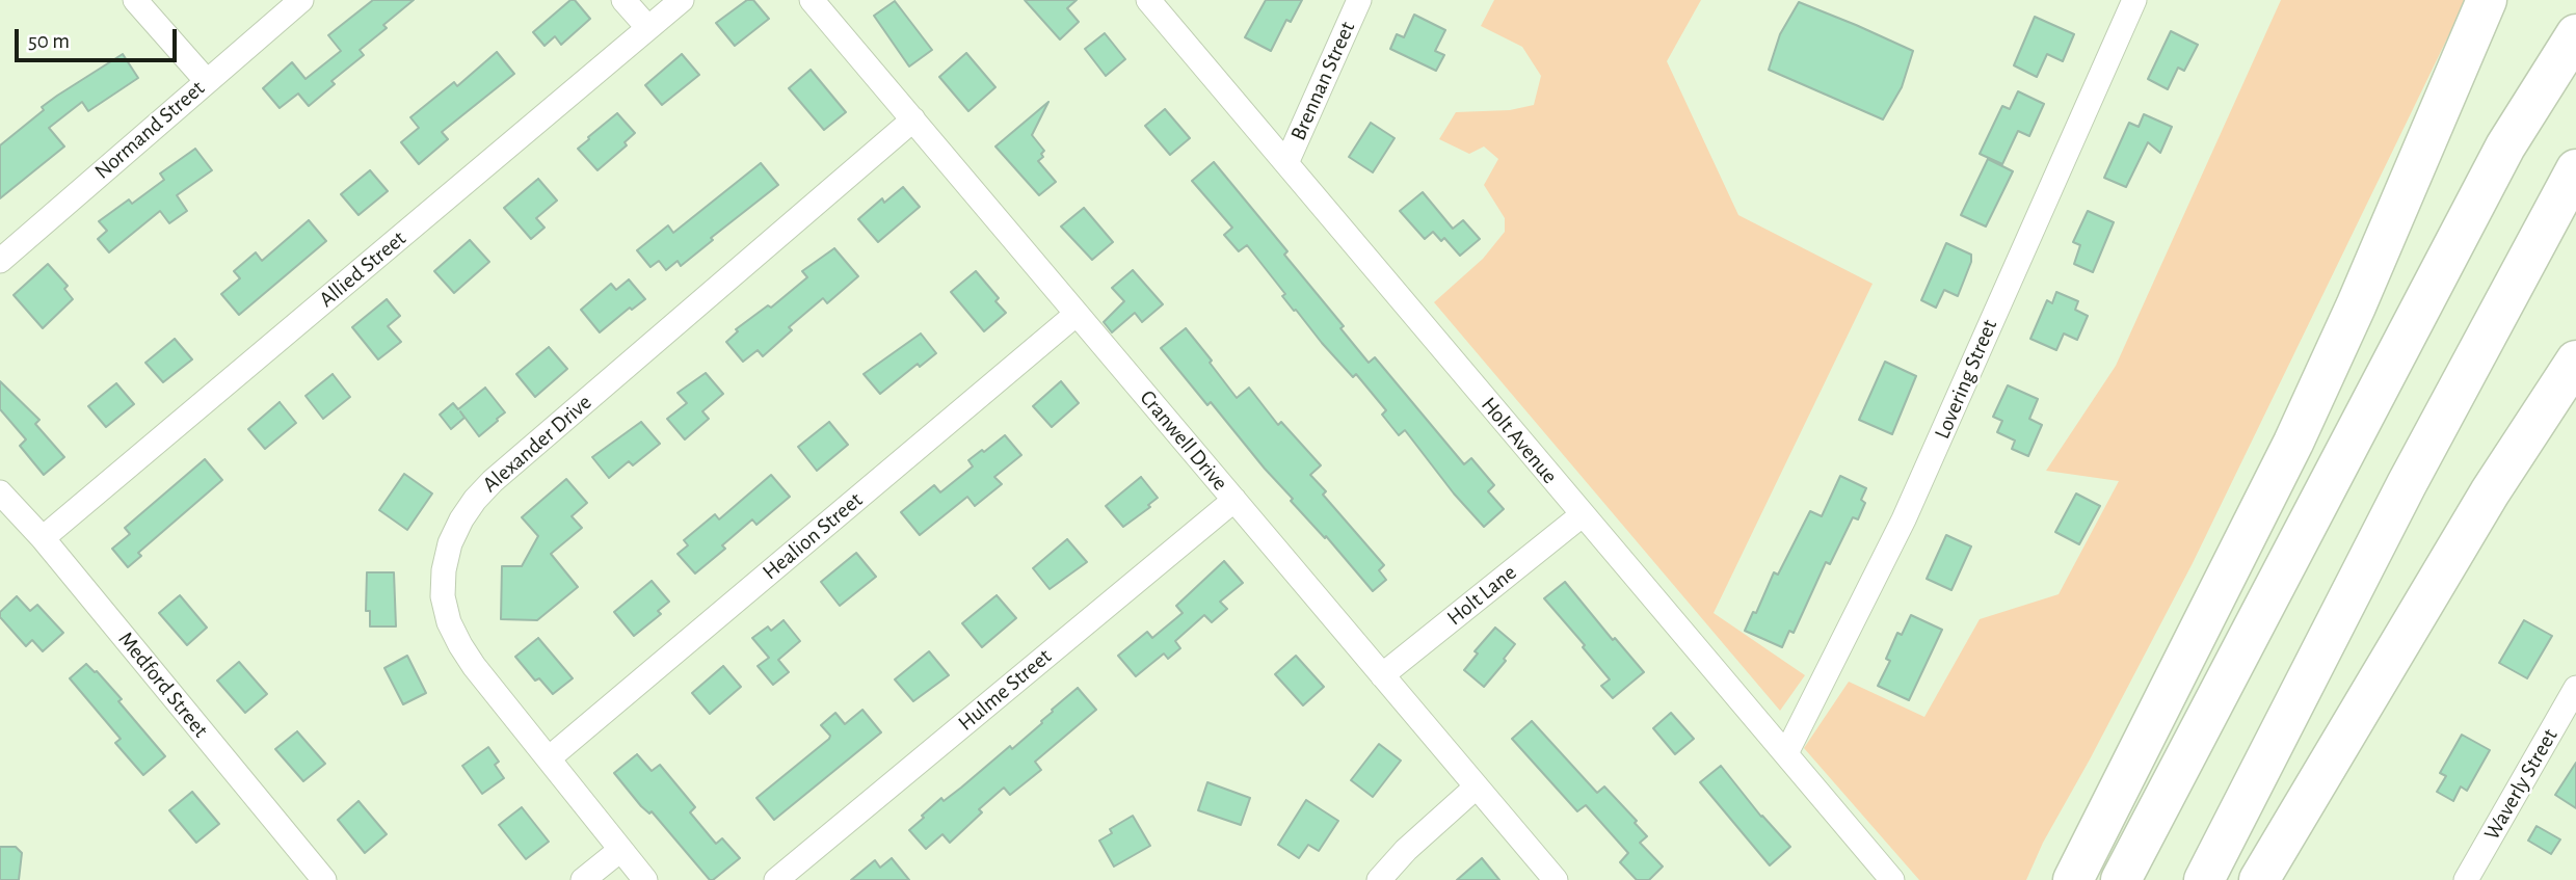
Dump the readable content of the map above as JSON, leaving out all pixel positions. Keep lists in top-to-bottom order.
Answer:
{
  "streets": {
    "street": [
      "Brennan Street",
      "Normand Street",
      "Allied Street",
      "Lovering Street",
      "Cranwell Drive",
      "Holt Avenue",
      "Alexander Drive",
      "Healion Street",
      "Holt Lane",
      "Medford Street",
      "Hulme Street",
      "Waverly Street"
    ]
  },
  "crossings": [
    ["Brennan Street", "Holt Avenue"],
    ["Allied Street", "Medford Street"],
    ["Lovering Street", "Holt Avenue"],
    ["Cranwell Drive", "Alexander Drive"],
    ["Cranwell Drive", "Healion Street"],
    ["Cranwell Drive", "Holt Lane"],
    ["Cranwell Drive", "Hulme Street"],
    ["Holt Avenue", "Holt Lane"],
    ["Alexander Drive", "Healion Street"]
  ],
  "scale_bar": "50 m"
}
